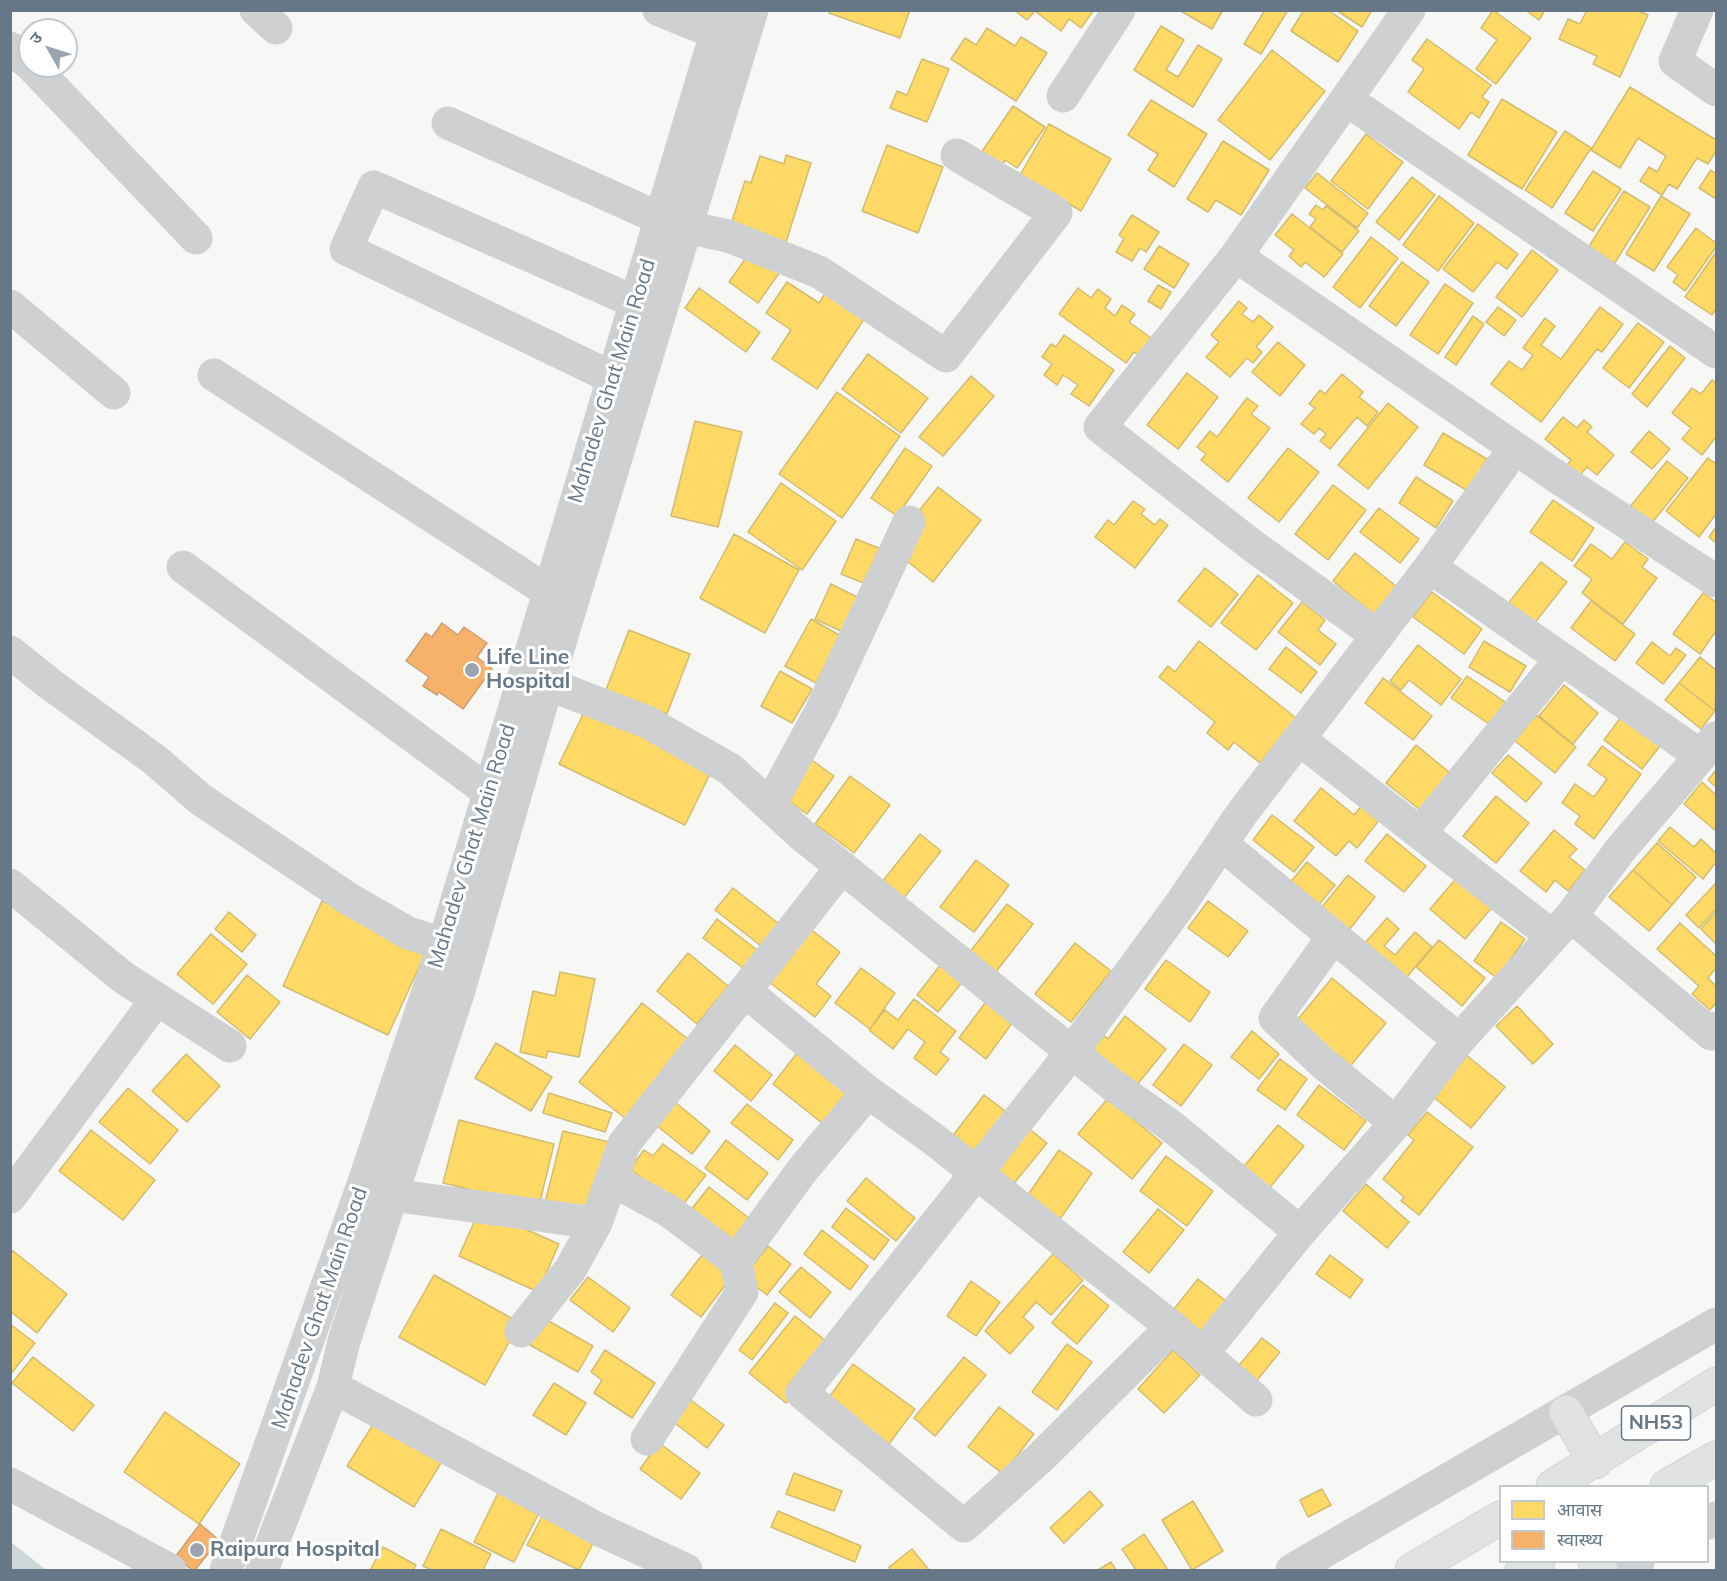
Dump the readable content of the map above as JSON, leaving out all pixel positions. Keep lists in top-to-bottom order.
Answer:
{
  "streets": {
    "highway": ["NH53"],
    "street": ["Mahadev Ghat Main Road"]
  },
  "places": ["Life Line Hospital", "Raipura Hospital"],
  "legend": ["आवास", "स्वास्थ्य"],
  "north": "top left"
}
